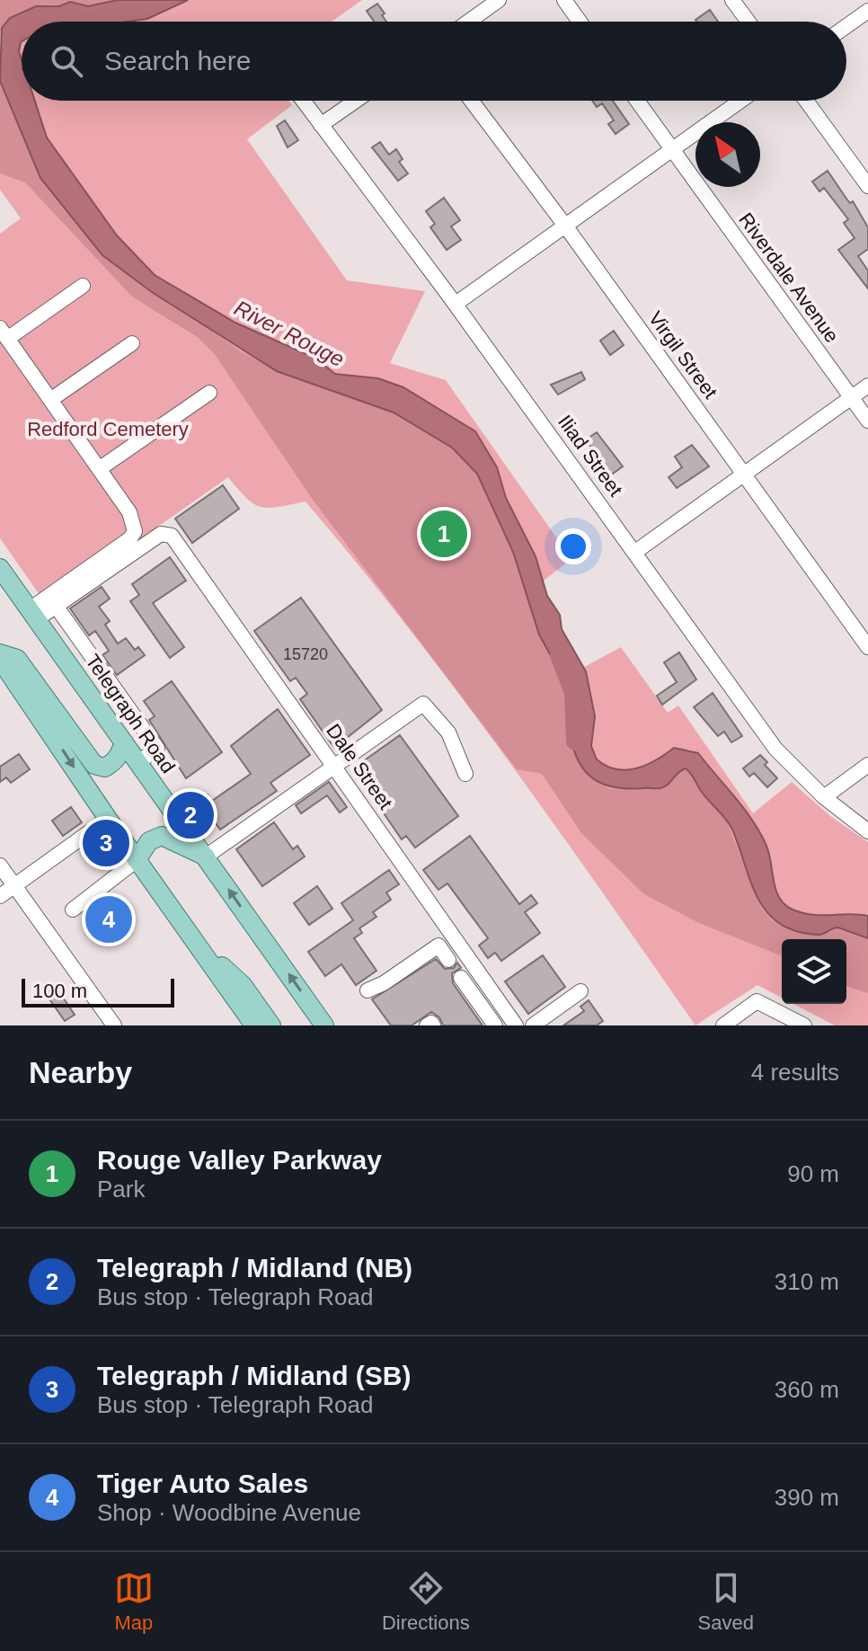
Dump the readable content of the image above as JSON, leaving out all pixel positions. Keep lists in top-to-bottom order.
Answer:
{
  "streets": {
    "main road": ["Telegraph Road"],
    "street": [
      "Riverdale Avenue",
      "Virgil Street",
      "Iliad Street",
      "Dale Street"
    ]
  },
  "water": ["River Rouge"],
  "parks": ["Redford Cemetery"],
  "house_numbers": ["15720"],
  "scale_bar": "100 m",
  "north": "top left",
  "page": {
    "search": "Search here",
    "pins": [
      "1",
      "2",
      "3",
      "4"
    ],
    "scale": "100 m",
    "heading": ["Nearby", "4 results"],
    "list": [
      {
        "mark": "1",
        "name": "Rouge Valley Parkway",
        "note": "Park",
        "value": "90 m"
      },
      {
        "mark": "2",
        "name": "Telegraph / Midland (NB)",
        "note": "Bus stop · Telegraph Road",
        "value": "310 m"
      },
      {
        "mark": "3",
        "name": "Telegraph / Midland (SB)",
        "note": "Bus stop · Telegraph Road",
        "value": "360 m"
      },
      {
        "mark": "4",
        "name": "Tiger Auto Sales",
        "note": "Shop · Woodbine Avenue",
        "value": "390 m"
      }
    ],
    "nav": ["Map", "Directions", "Saved"]
  }
}
